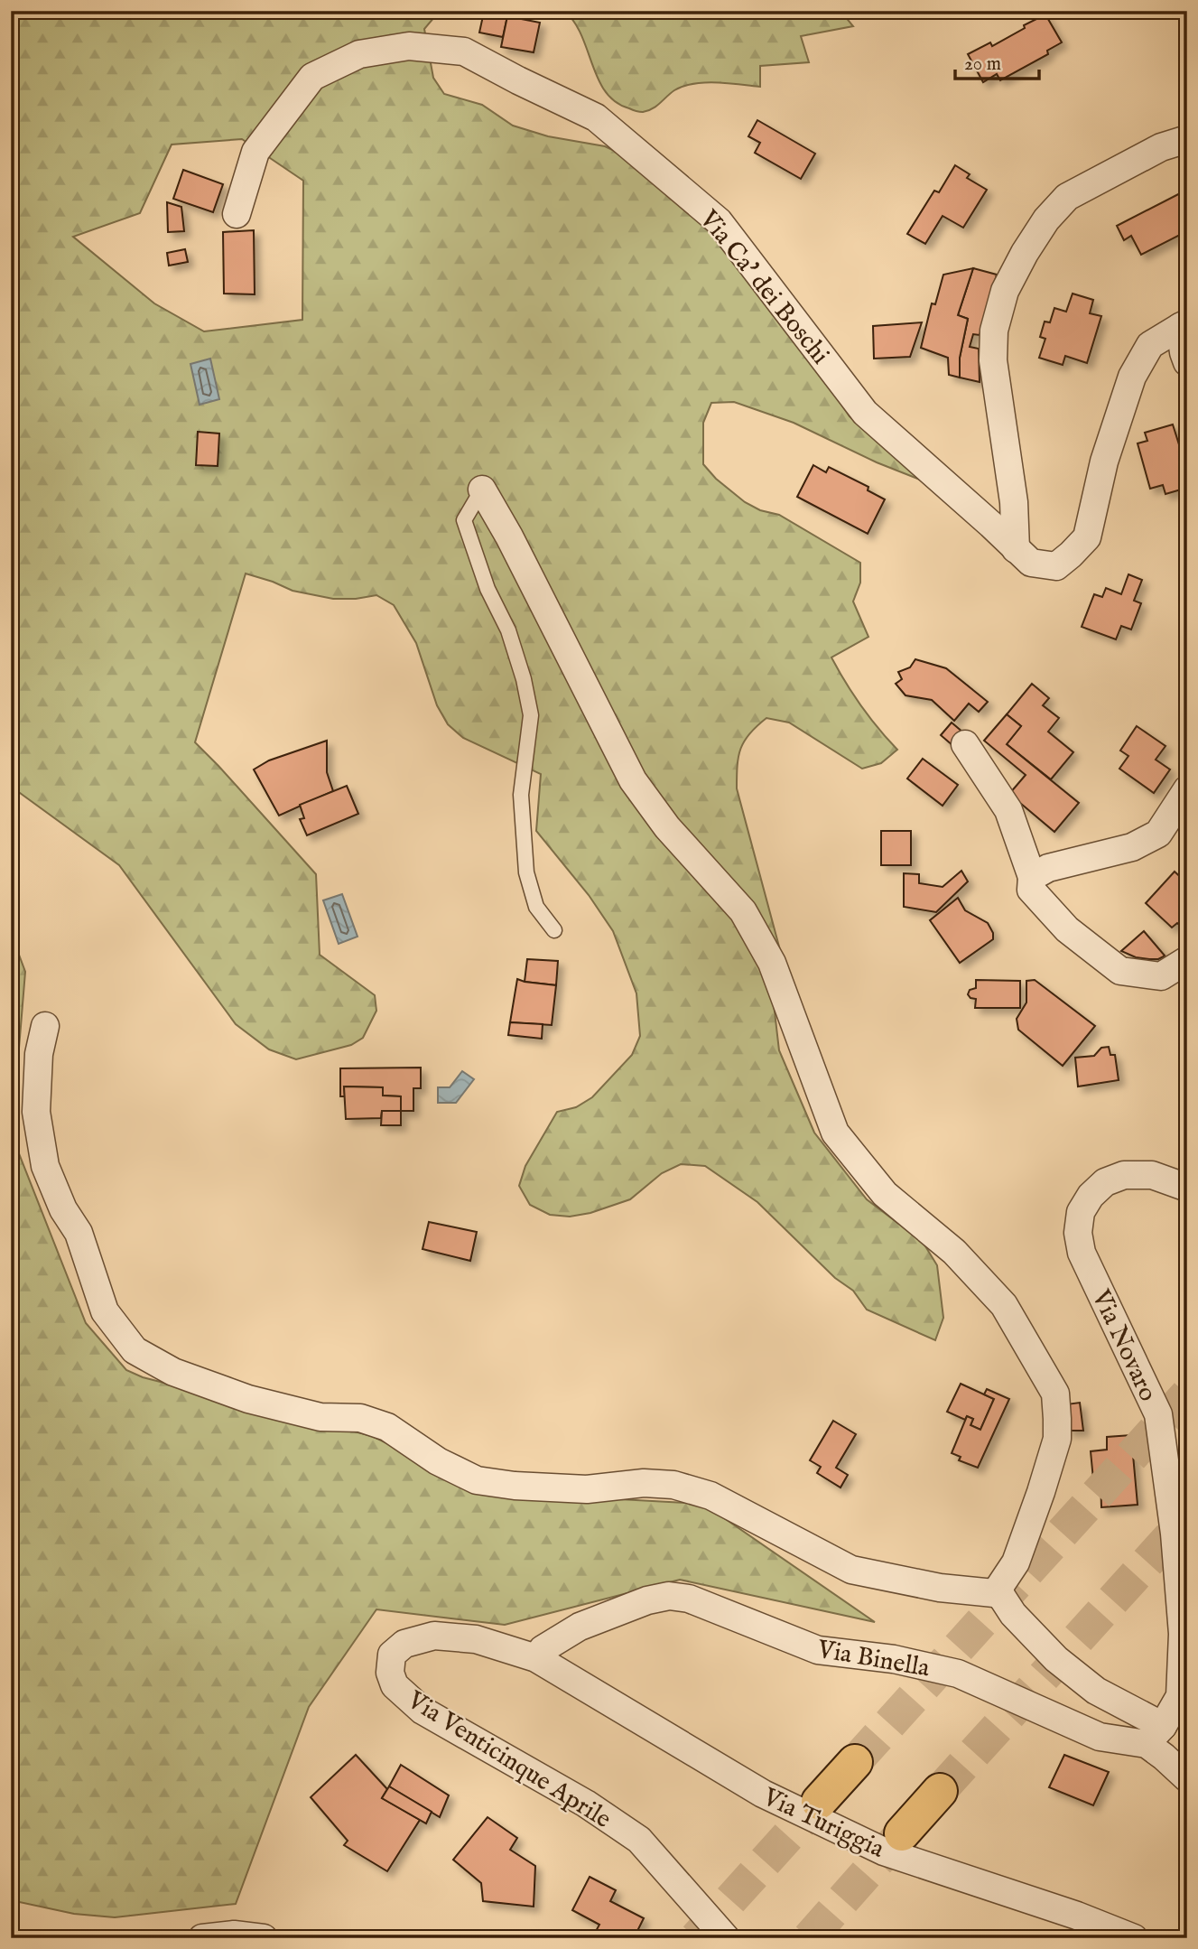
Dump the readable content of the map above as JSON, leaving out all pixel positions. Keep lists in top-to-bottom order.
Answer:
{
  "streets": {
    "street": [
      "Via Ca' dei Boschi",
      "Via Novaro",
      "Via Binella",
      "Via Venticinque Aprile",
      "Via Turiggia"
    ]
  },
  "crossings": [
    ["Via Novaro", "Via Binella"],
    ["Via Binella", "Via Venticinque Aprile"],
    ["Via Binella", "Via Turiggia"],
    ["Via Venticinque Aprile", "Via Turiggia"]
  ],
  "scale_bar": "20 m"
}
